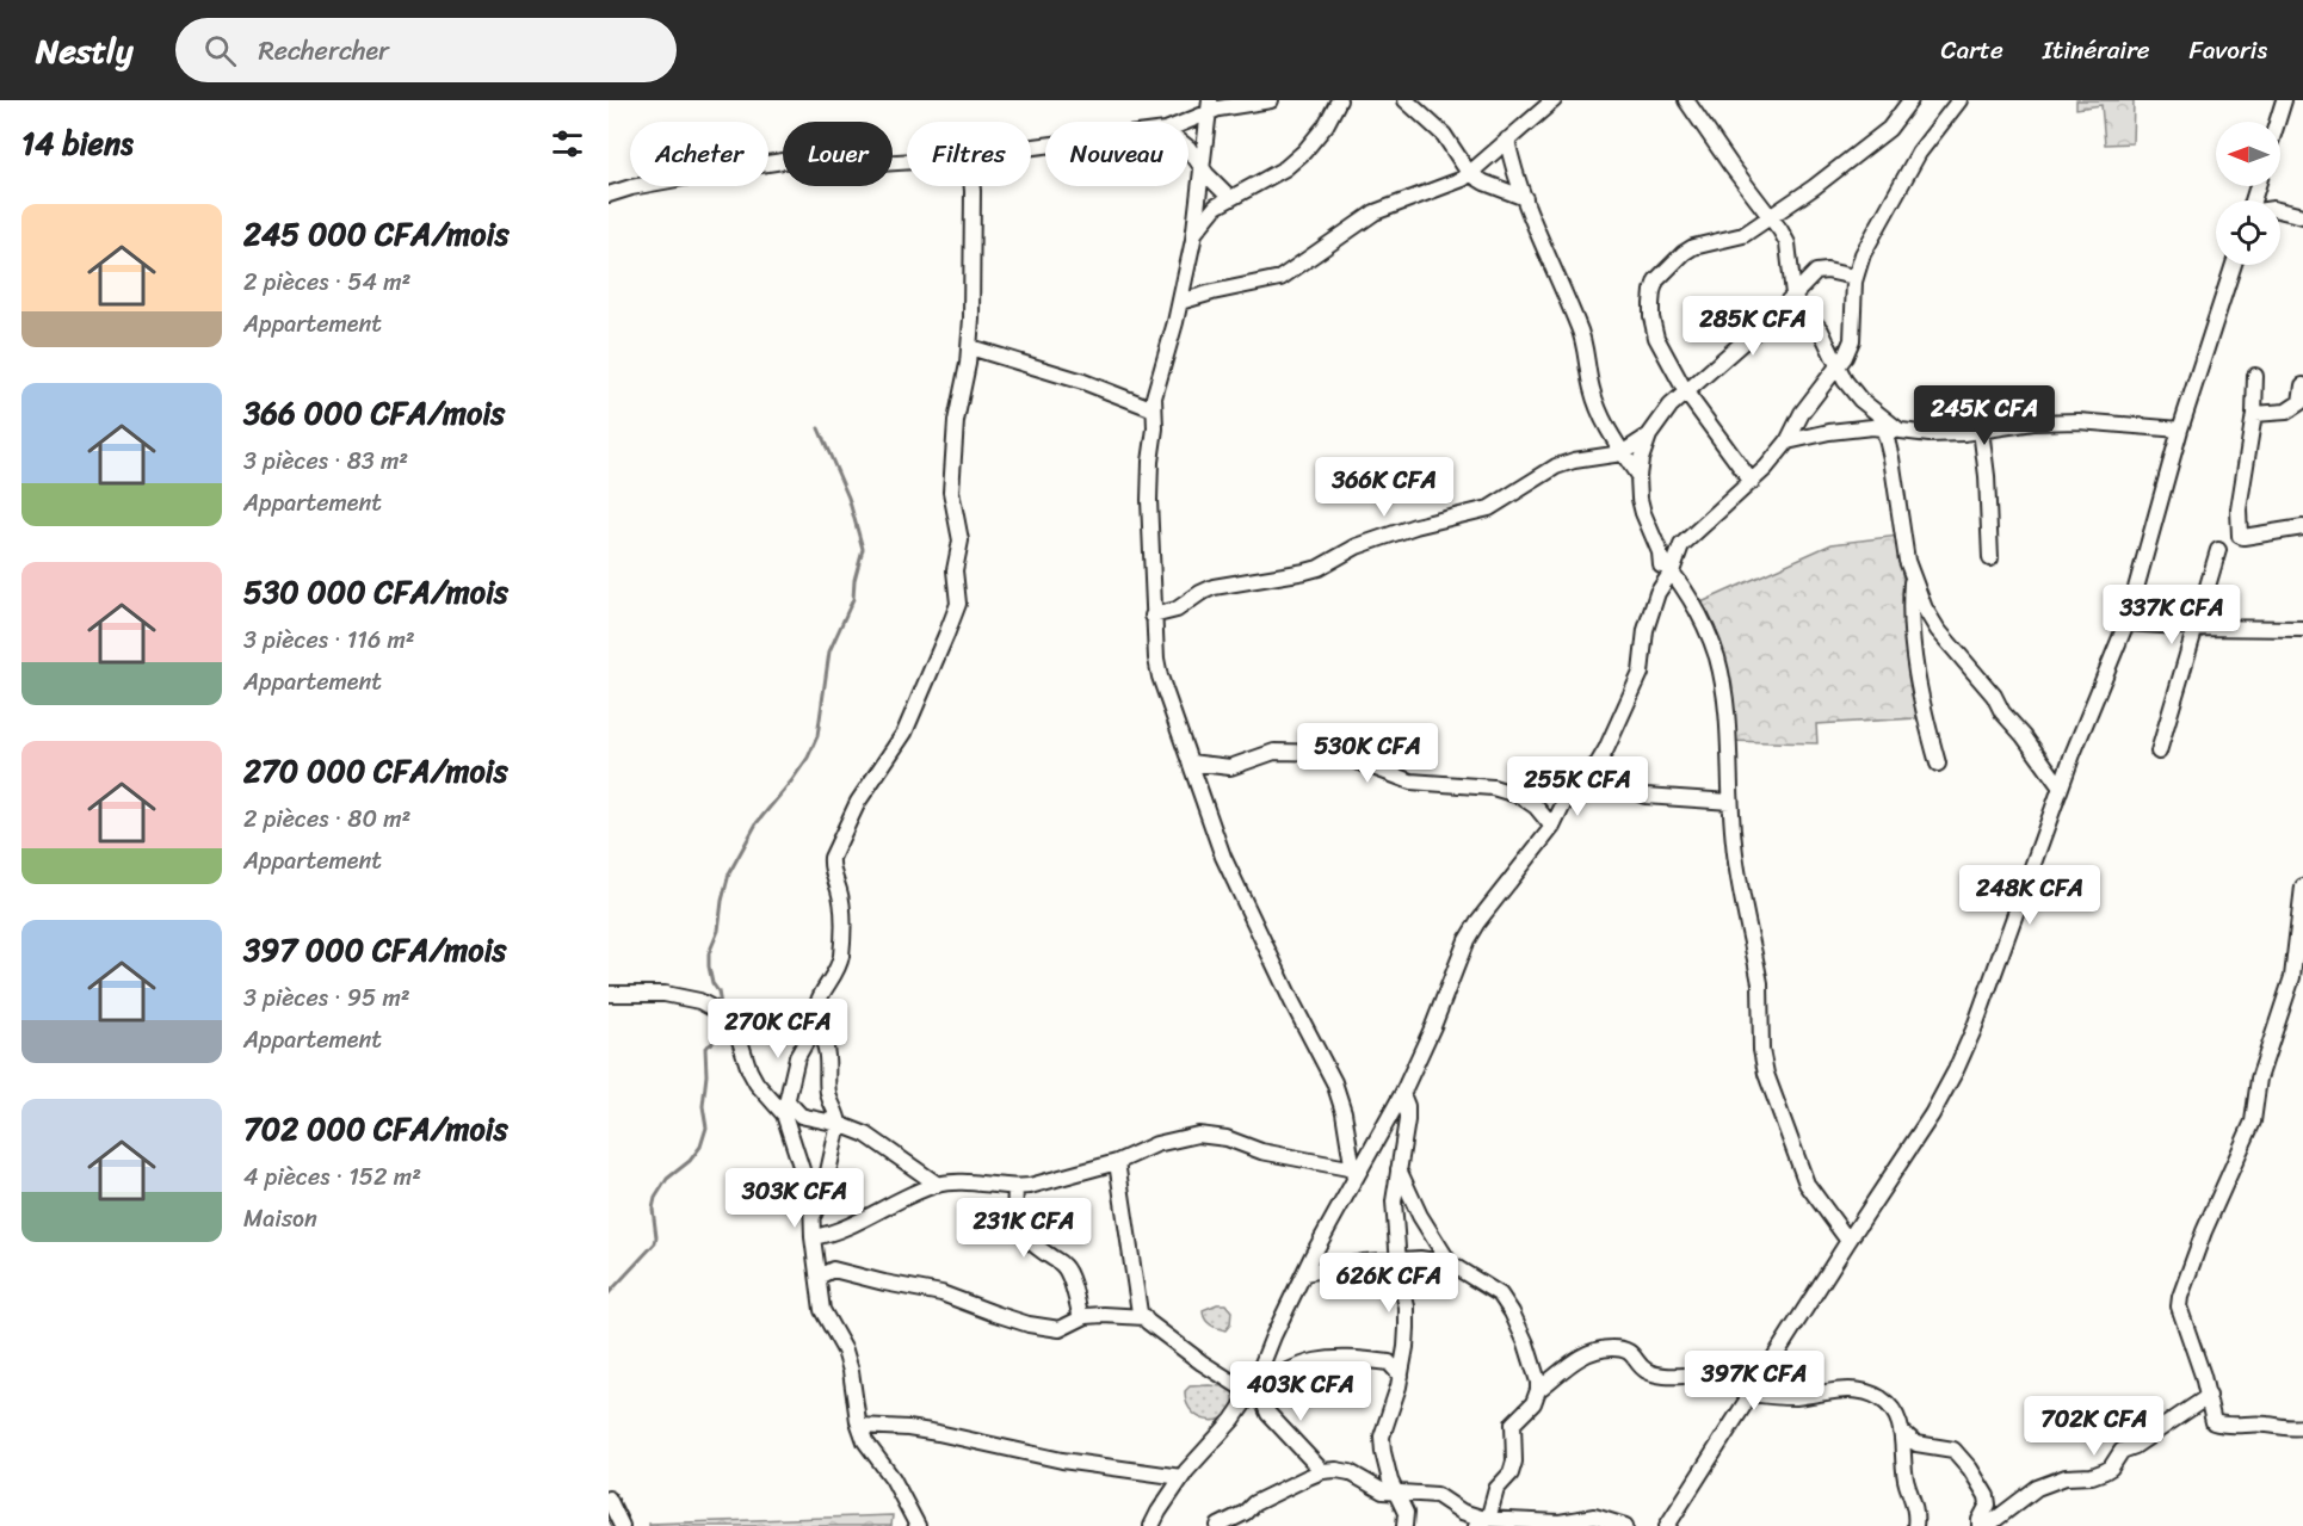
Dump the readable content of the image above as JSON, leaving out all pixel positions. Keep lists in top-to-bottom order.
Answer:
{
  "north": "left",
  "page": {
    "header": "Nestly",
    "search": "Rechercher",
    "nav": ["Carte", "Itinéraire", "Favoris"],
    "heading": "14 biens",
    "chip": [
      "Acheter",
      "Louer",
      "Filtres",
      "Nouveau"
    ],
    "list": [
      {
        "name": "245 000 CFA/mois",
        "note": "2 pièces · 54 m² · Appartement"
      },
      {
        "name": "366 000 CFA/mois",
        "note": "3 pièces · 83 m² · Appartement"
      },
      {
        "name": "530 000 CFA/mois",
        "note": "3 pièces · 116 m² · Appartement"
      },
      {
        "name": "270 000 CFA/mois",
        "note": "2 pièces · 80 m² · Appartement"
      },
      {
        "name": "397 000 CFA/mois",
        "note": "3 pièces · 95 m² · Appartement"
      },
      {
        "name": "702 000 CFA/mois",
        "note": "4 pièces · 152 m² · Maison"
      }
    ],
    "price": [
      "285K CFA",
      "245K CFA",
      "366K CFA",
      "337K CFA",
      "530K CFA",
      "255K CFA",
      "248K CFA",
      "270K CFA",
      "303K CFA",
      "231K CFA",
      "626K CFA",
      "397K CFA",
      "403K CFA",
      "702K CFA"
    ]
  }
}
